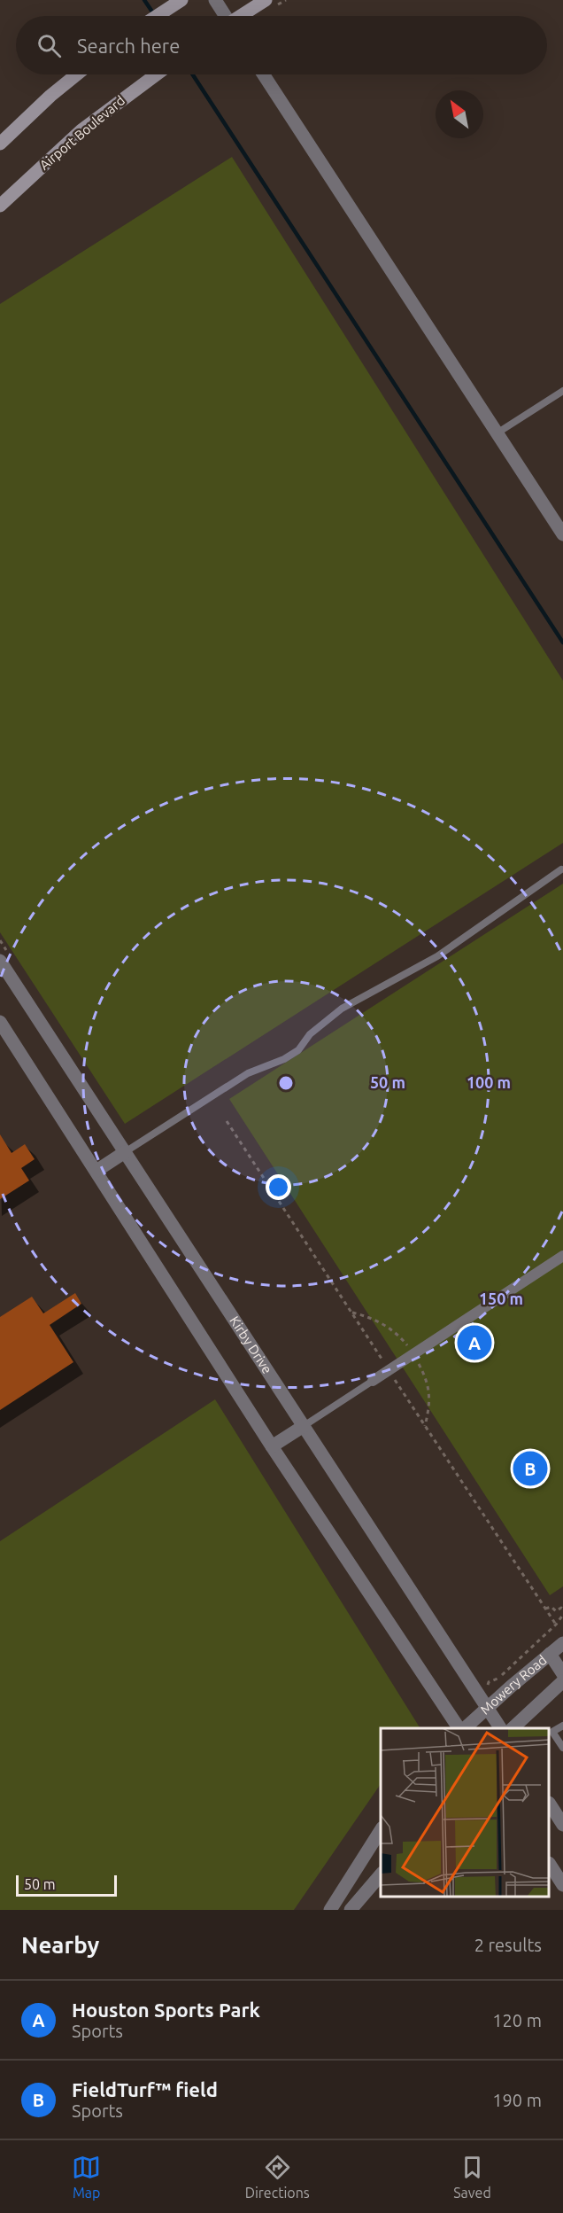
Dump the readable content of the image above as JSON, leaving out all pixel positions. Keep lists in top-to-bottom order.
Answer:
{
  "streets": {
    "main road": ["Airport Boulevard"],
    "street": ["Kirby Drive", "Mowery Road"]
  },
  "crossings": [
    ["Kirby Drive", "Mowery Road"]
  ],
  "scale_bar": "50 m",
  "north": "top left",
  "page": {
    "search": "Search here",
    "pins": ["A", "B"],
    "scale": "50 m",
    "heading": ["Nearby", "2 results"],
    "list": [
      {
        "mark": "A",
        "name": "Houston Sports Park",
        "note": "Sports",
        "value": "120 m"
      },
      {
        "mark": "B",
        "name": "FieldTurf™ field",
        "note": "Sports",
        "value": "190 m"
      }
    ],
    "nav": ["Map", "Directions", "Saved"]
  },
  "rings": ["50 m", "100 m", "150 m"]
}
